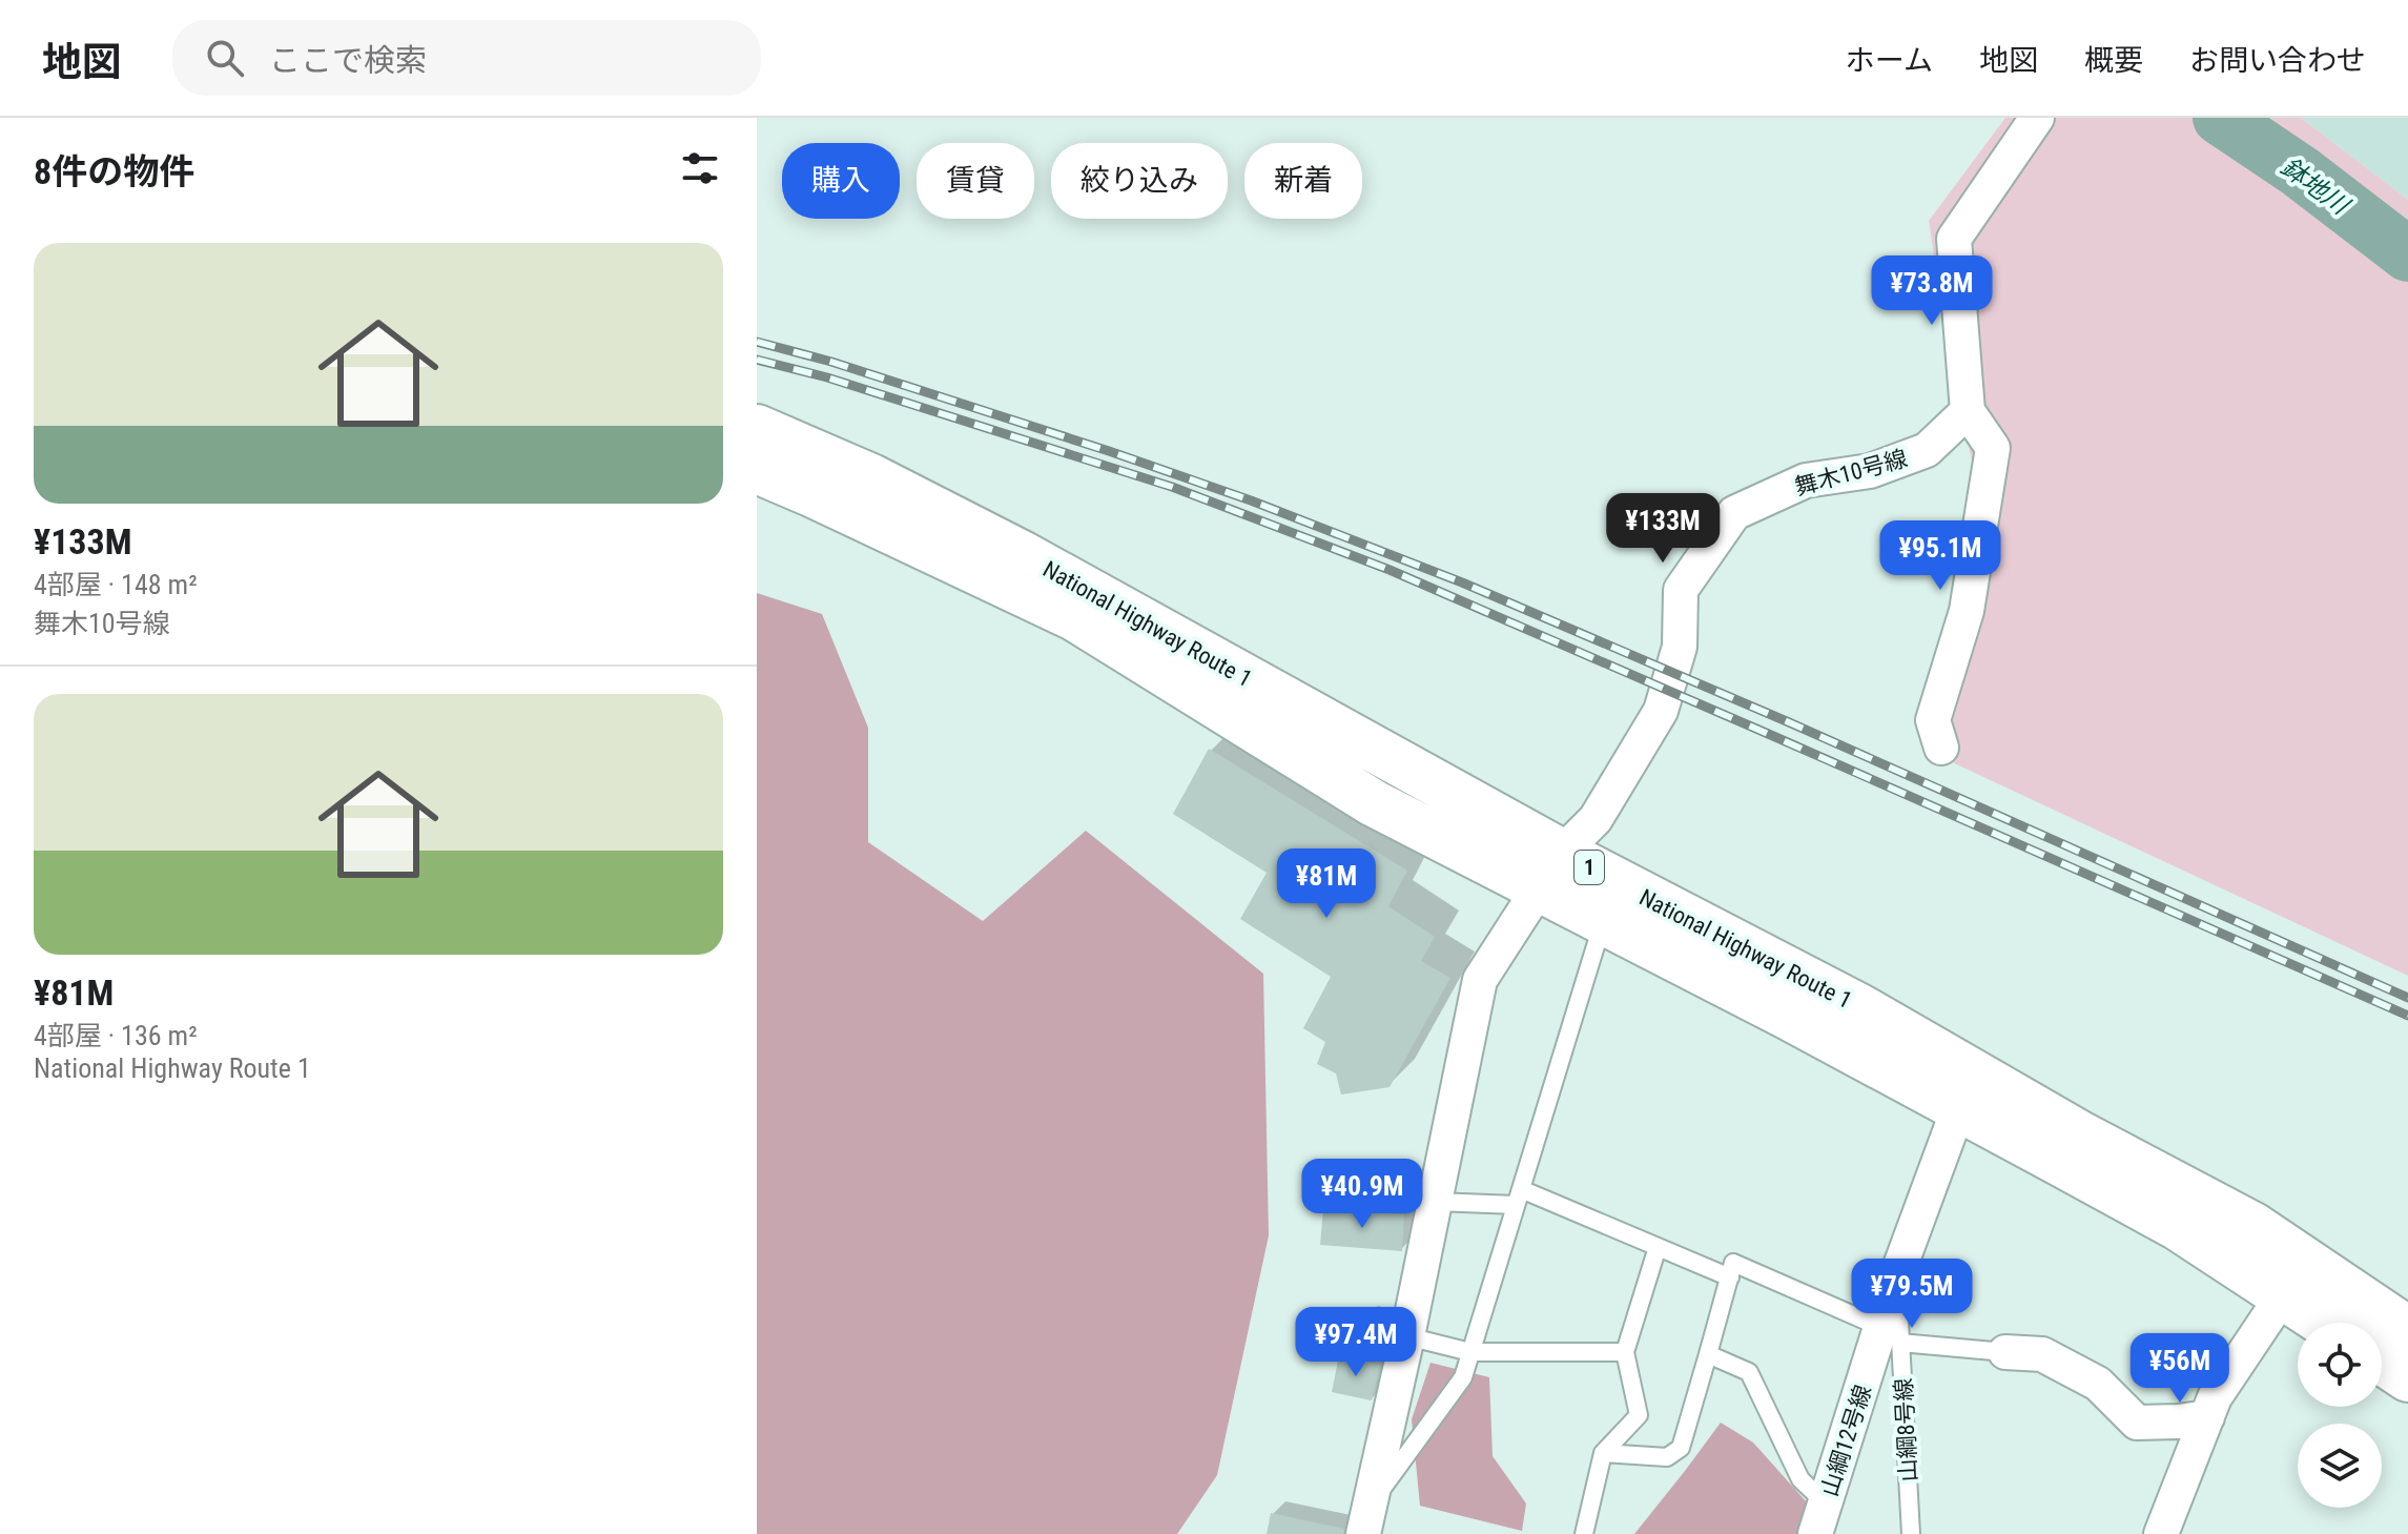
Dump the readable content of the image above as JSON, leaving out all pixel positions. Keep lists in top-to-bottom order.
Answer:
{
  "streets": {
    "highway": ["National Highway Route 1", "1"],
    "street": ["舞木10号線", "山綱12号線"],
    "lane": ["山綱8号線"]
  },
  "crossings": [
    ["舞木10号線", "National Highway Route 1"],
    ["National Highway Route 1", "山綱12号線"],
    ["山綱8号線", "山綱12号線"]
  ],
  "water": ["鉢地川"],
  "page": {
    "header": "地図",
    "search": "ここで検索",
    "nav": [
      "ホーム",
      "地図",
      "概要",
      "お問い合わせ"
    ],
    "heading": "8件の物件",
    "chip": [
      "購入",
      "賃貸",
      "絞り込み",
      "新着"
    ],
    "list": [
      {
        "name": "¥133M",
        "note": "4部屋 · 148 m² · 舞木10号線"
      },
      {
        "name": "¥81M",
        "note": "4部屋 · 136 m² · National Highway Route 1"
      }
    ],
    "price": [
      "¥73.8M",
      "¥133M",
      "¥95.1M",
      "¥81M",
      "¥40.9M",
      "¥79.5M",
      "¥97.4M",
      "¥56M"
    ]
  }
}
